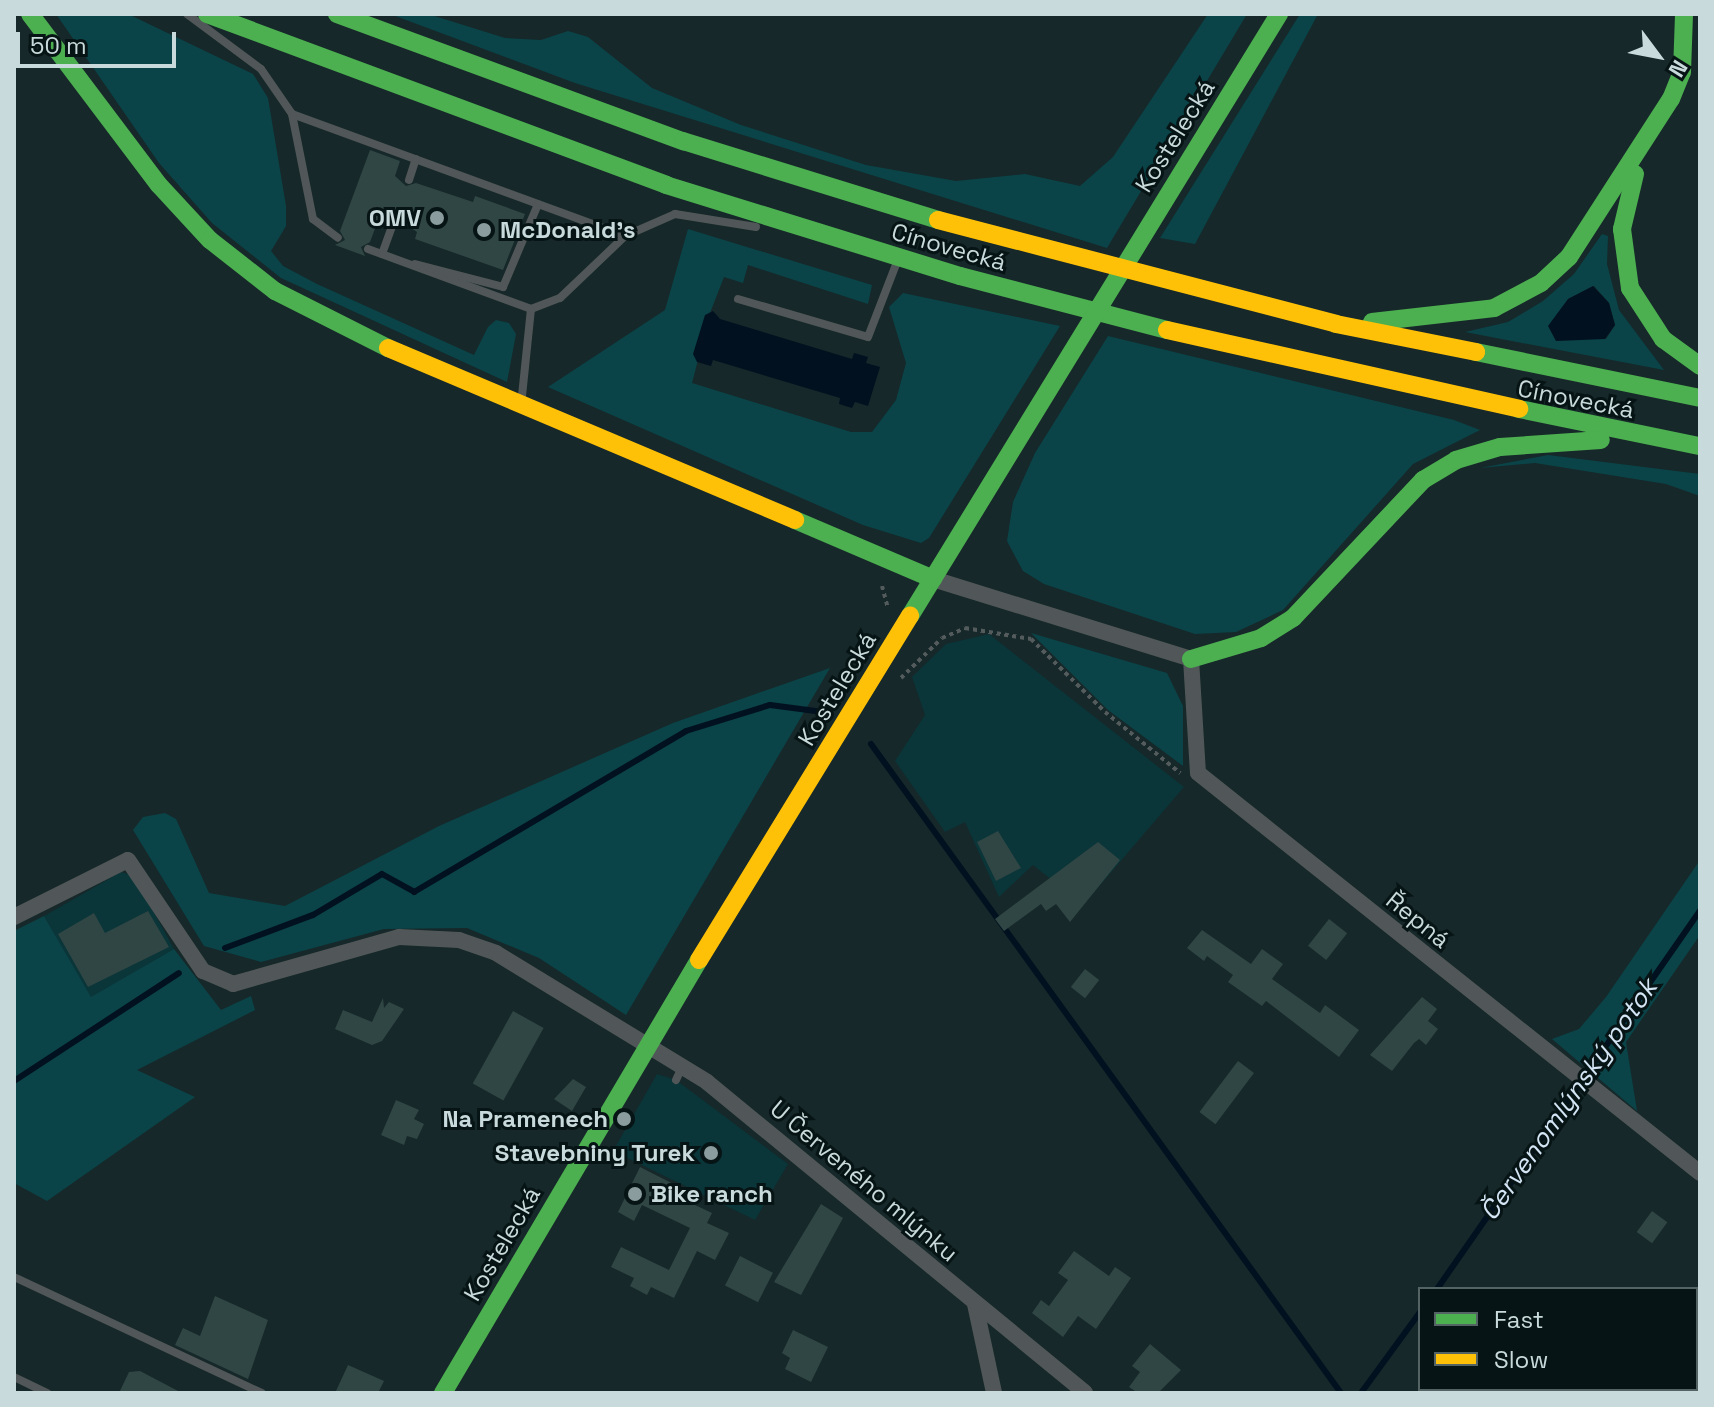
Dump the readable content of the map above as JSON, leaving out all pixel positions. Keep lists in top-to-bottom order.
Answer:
{
  "streets": {
    "main road": ["Kostelecká", "Cínovecká"],
    "street": ["Řepná", "U Červeného mlýnku"]
  },
  "crossings": [
    ["Kostelecká", "U Červeného mlýnku"]
  ],
  "water": ["Červenomlýnský potok"],
  "places": [
    "OMV",
    "McDonald's",
    "Na Pramenech",
    "Stavebniny Turek",
    "Bike ranch"
  ],
  "legend": ["Fast", "Slow"],
  "scale_bar": "50 m",
  "north": "bottom right"
}
